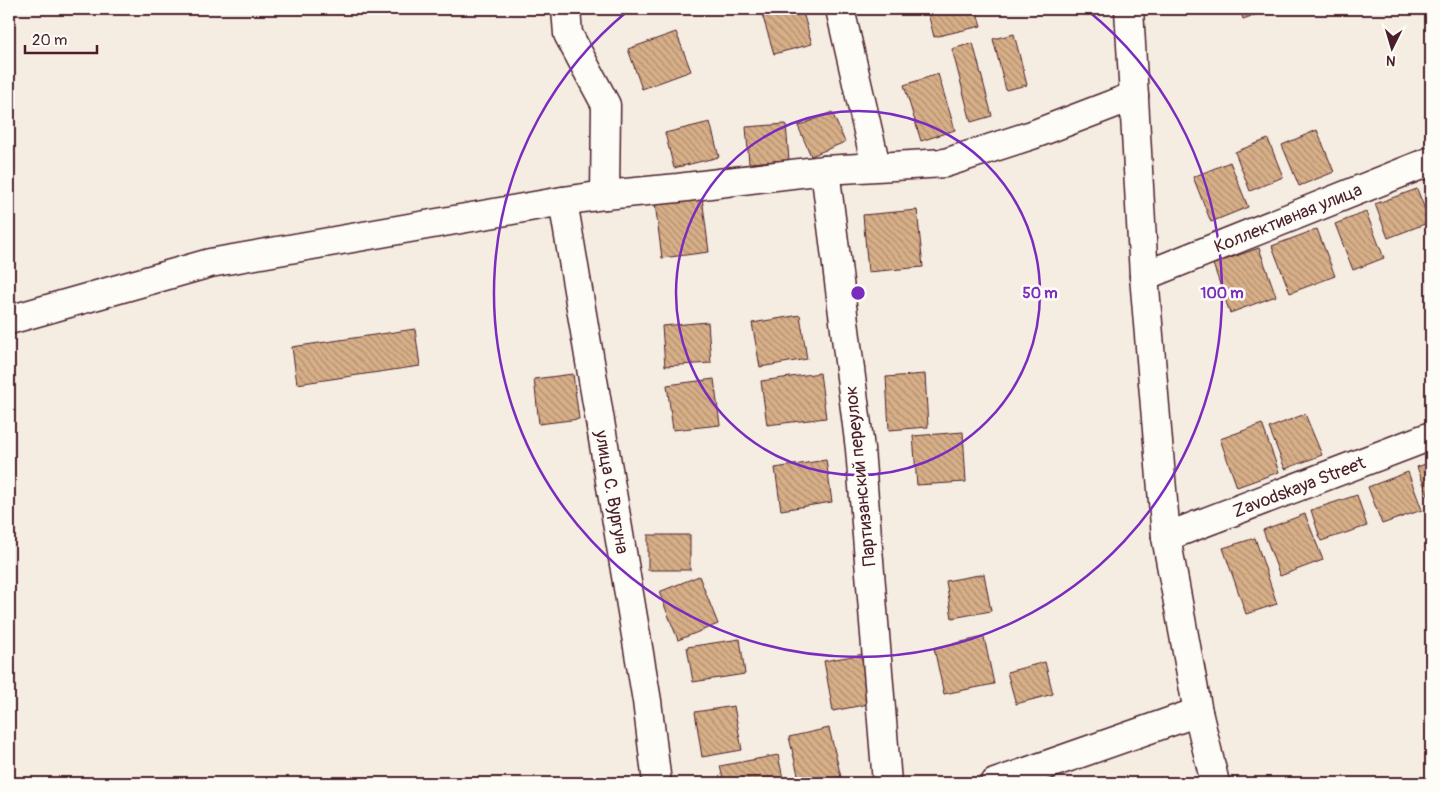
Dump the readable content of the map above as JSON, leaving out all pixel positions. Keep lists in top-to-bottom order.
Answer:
{
  "streets": {
    "street": [
      "Коллективная улица",
      "Партизанский переулок",
      "Zavodskaya Street",
      "улица С. Вургуна"
    ]
  },
  "scale_bar": "20 m",
  "north": "bottom",
  "rings": ["50 m", "100 m"]
}
